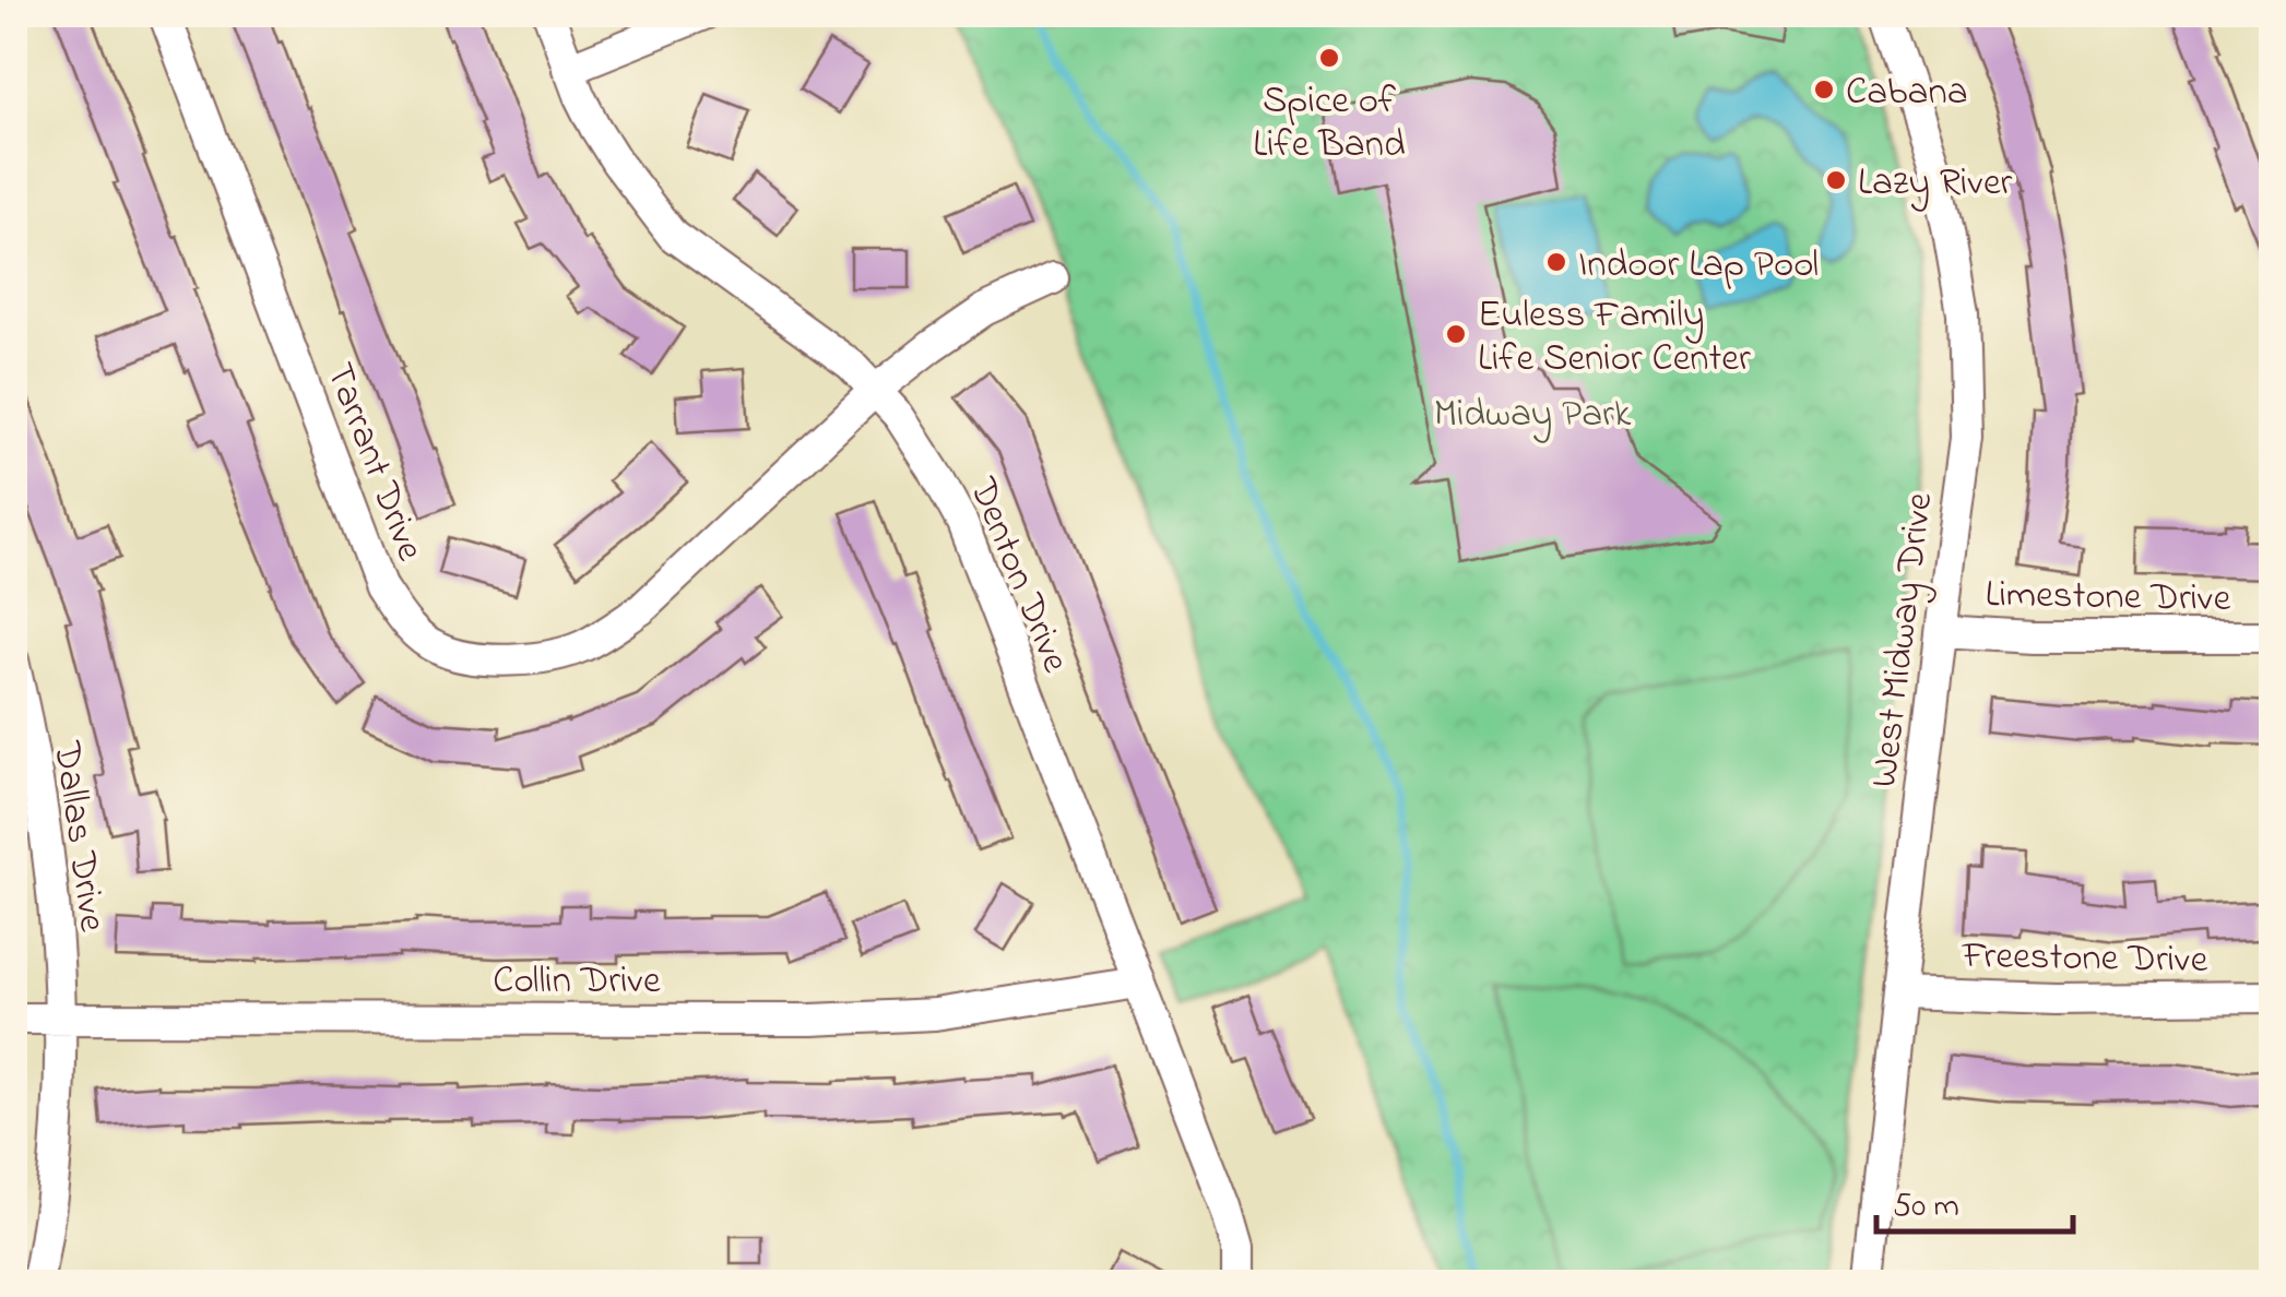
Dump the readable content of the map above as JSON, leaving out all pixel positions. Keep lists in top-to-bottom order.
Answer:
{
  "streets": {
    "street": [
      "Tarrant Drive",
      "Denton Drive",
      "Limestone Drive",
      "West Midway Drive",
      "Dallas Drive",
      "Freestone Drive",
      "Collin Drive"
    ]
  },
  "crossings": [
    ["Tarrant Drive", "Denton Drive"],
    ["Denton Drive", "Collin Drive"],
    ["Limestone Drive", "West Midway Drive"],
    ["West Midway Drive", "Freestone Drive"],
    ["Dallas Drive", "Collin Drive"]
  ],
  "parks": ["Midway Park"],
  "places": [
    "Spice of Life Band",
    "Cabana",
    "Lazy River",
    "Indoor Lap Pool",
    "Euless Family Life Senior Center"
  ],
  "scale_bar": "50 m"
}
